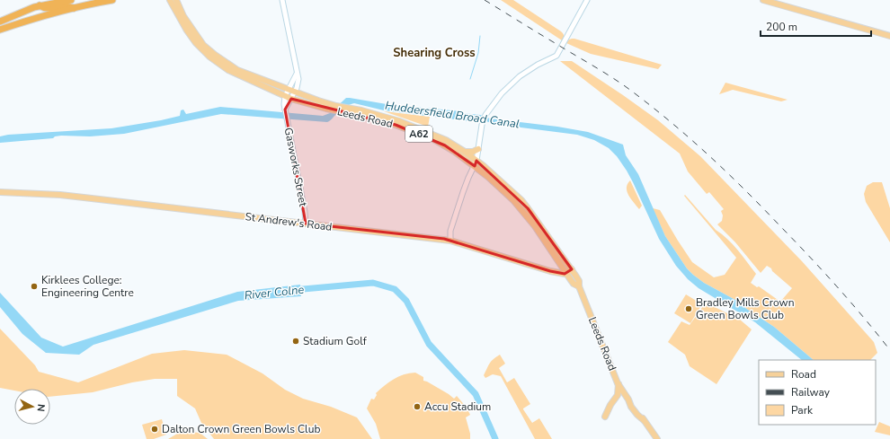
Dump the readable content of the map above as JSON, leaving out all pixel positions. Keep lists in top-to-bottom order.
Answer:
{
  "streets": {
    "main road": ["Leeds Road", "A62", "St Andrew's Road"],
    "street": ["Gasworks Street"]
  },
  "crossings": [
    ["Leeds Road", "Gasworks Street"],
    ["Leeds Road", "St Andrew's Road"],
    ["Gasworks Street", "St Andrew's Road"]
  ],
  "districts": ["Shearing Cross"],
  "water": ["Huddersfield Broad Canal", "River Colne"],
  "places": [
    "Kirklees College: Engineering Centre",
    "Bradley Mills Crown Green Bowls Club",
    "Stadium Golf",
    "Accu Stadium",
    "Dalton Crown Green Bowls Club"
  ],
  "legend": ["Road", "Railway", "Park"],
  "scale_bar": "200 m",
  "north": "right"
}
